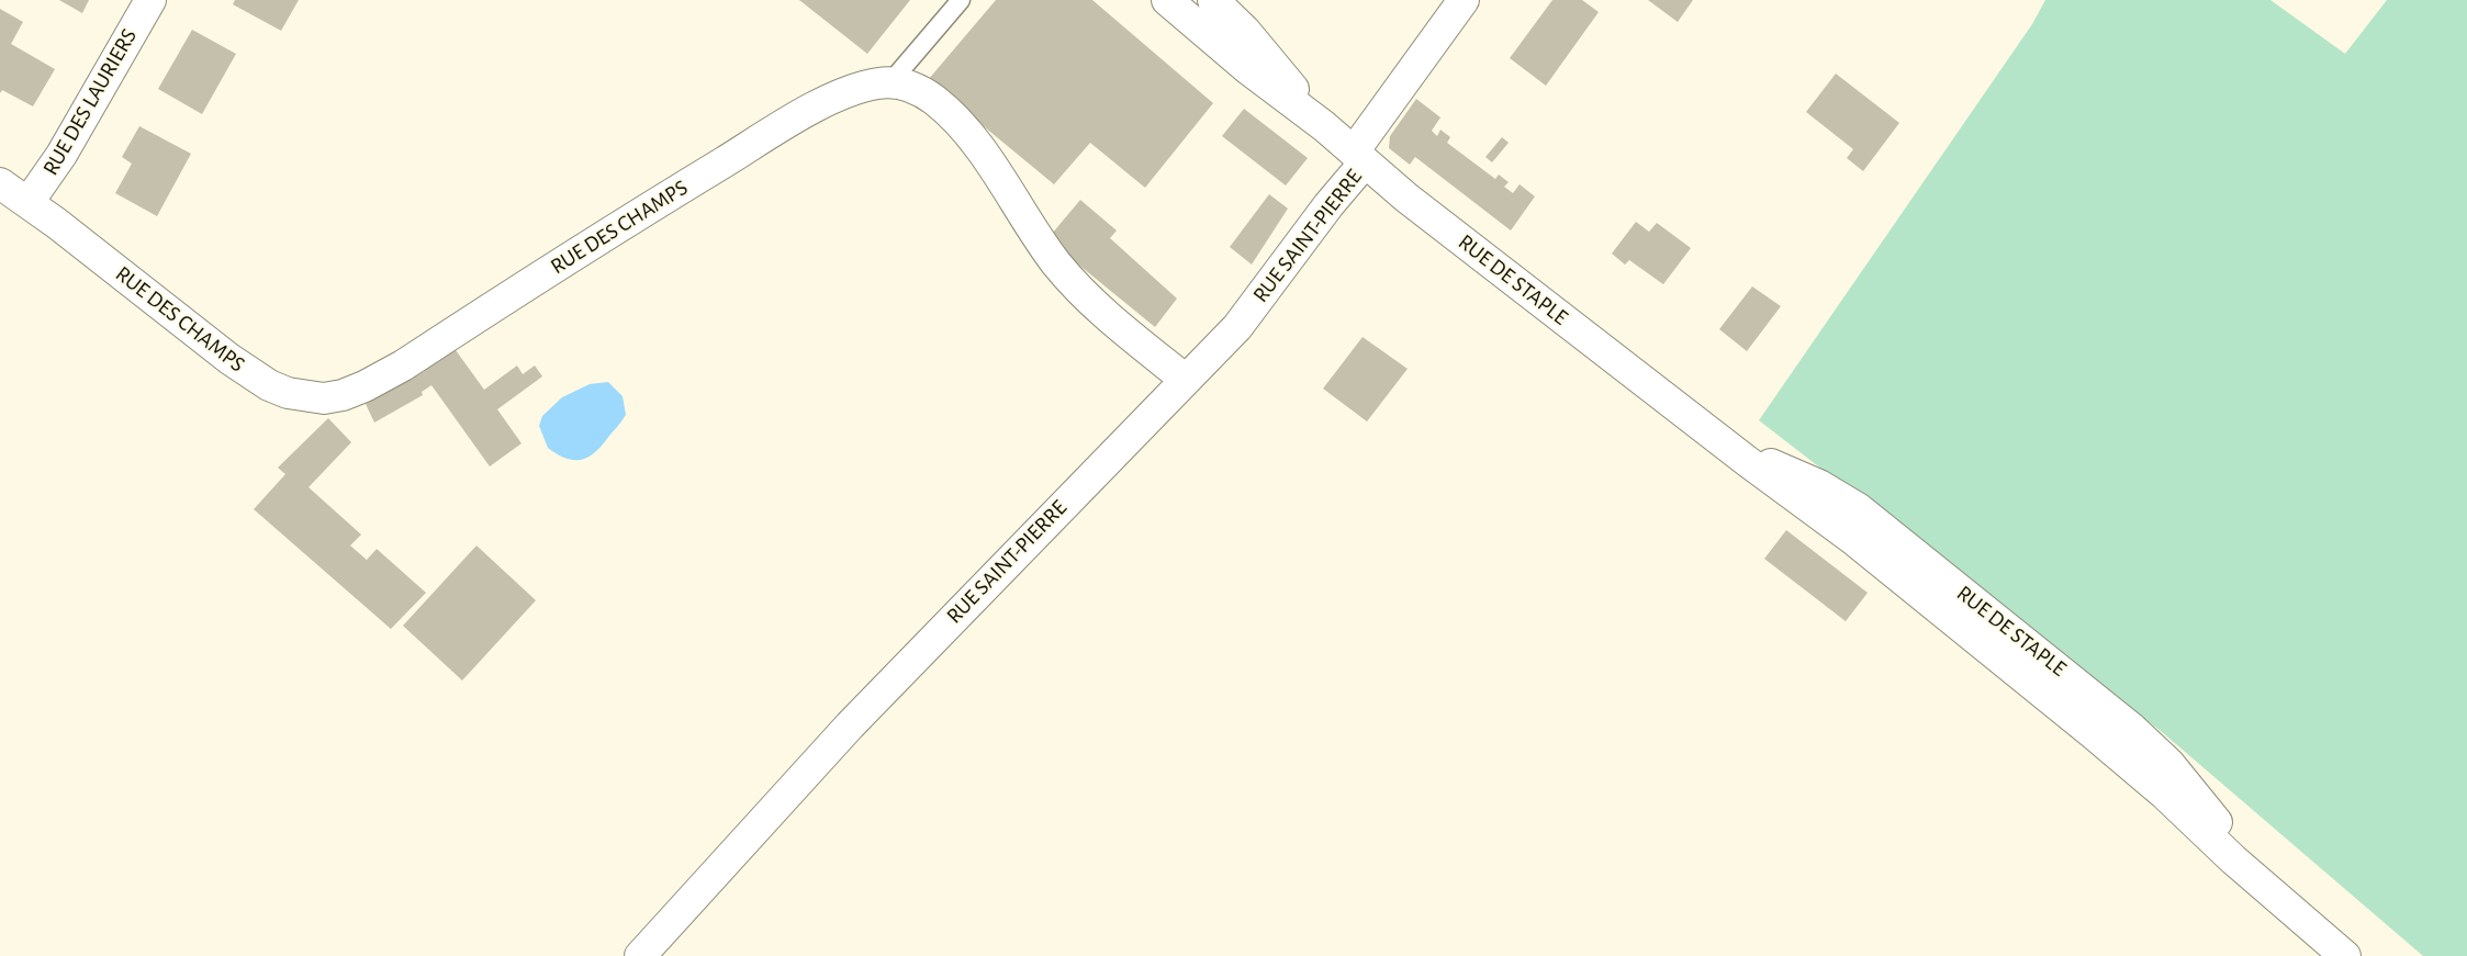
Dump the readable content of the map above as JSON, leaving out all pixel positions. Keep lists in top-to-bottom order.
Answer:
{
  "streets": {
    "street": [
      "RUE DES LAURIERS",
      "RUE DES CHAMPS",
      "RUE SAINT-PIERRE",
      "RUE DE STAPLE"
    ]
  },
  "crossings": [
    ["RUE DES LAURIERS", "RUE DES CHAMPS"],
    ["RUE DES CHAMPS", "RUE SAINT-PIERRE"],
    ["RUE SAINT-PIERRE", "RUE DE STAPLE"]
  ]
}
